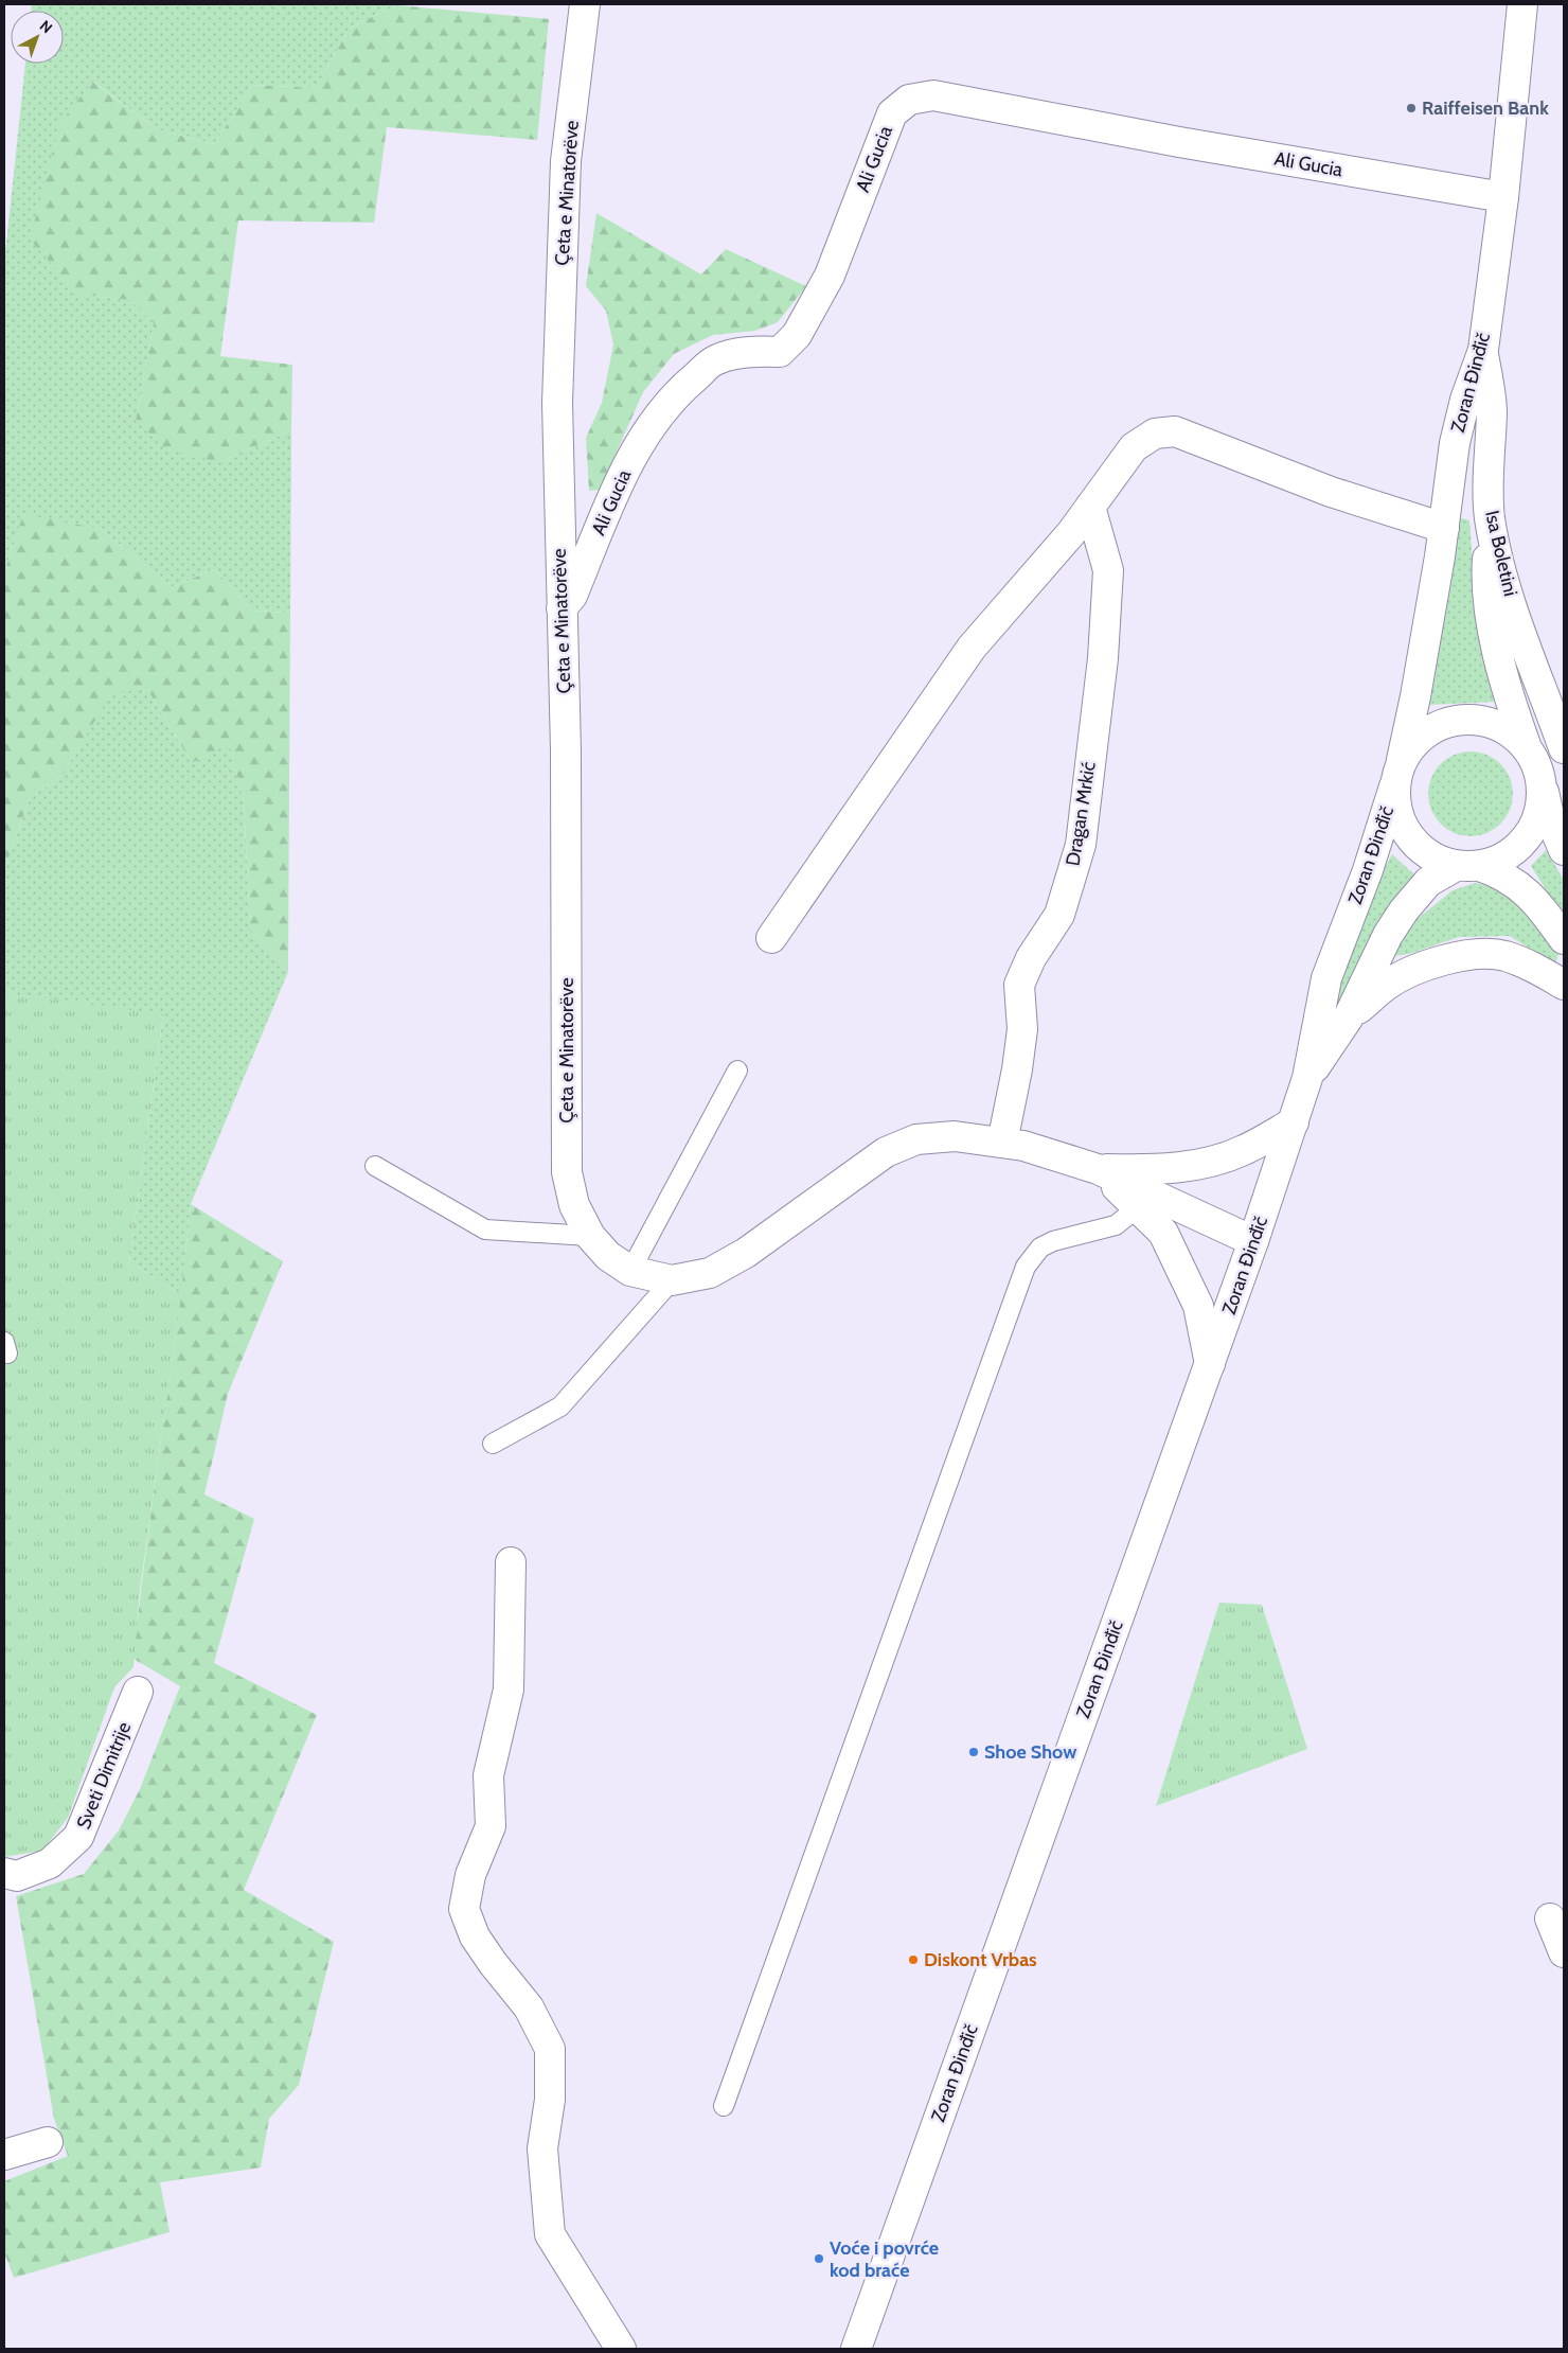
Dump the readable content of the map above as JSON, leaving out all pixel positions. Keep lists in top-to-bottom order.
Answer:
{
  "streets": {
    "street": [
      "Ali Gucia",
      "Çeta e Minatorëve",
      "Zoran Đinđič",
      "Isa Boletini",
      "Dragan Mrkić",
      "Sveti Dimitrije"
    ]
  },
  "crossings": [
    ["Ali Gucia", "Çeta e Minatorëve"],
    ["Ali Gucia", "Zoran Đinđič"],
    ["Çeta e Minatorëve", "Zoran Đinđič"],
    ["Çeta e Minatorëve", "Dragan Mrkić"],
    ["Zoran Đinđič", "Isa Boletini"]
  ],
  "places": [
    "Raiffeisen Bank",
    "Shoe Show",
    "Diskont Vrbas",
    "Voće i povrće kod braće"
  ],
  "north": "top right"
}
